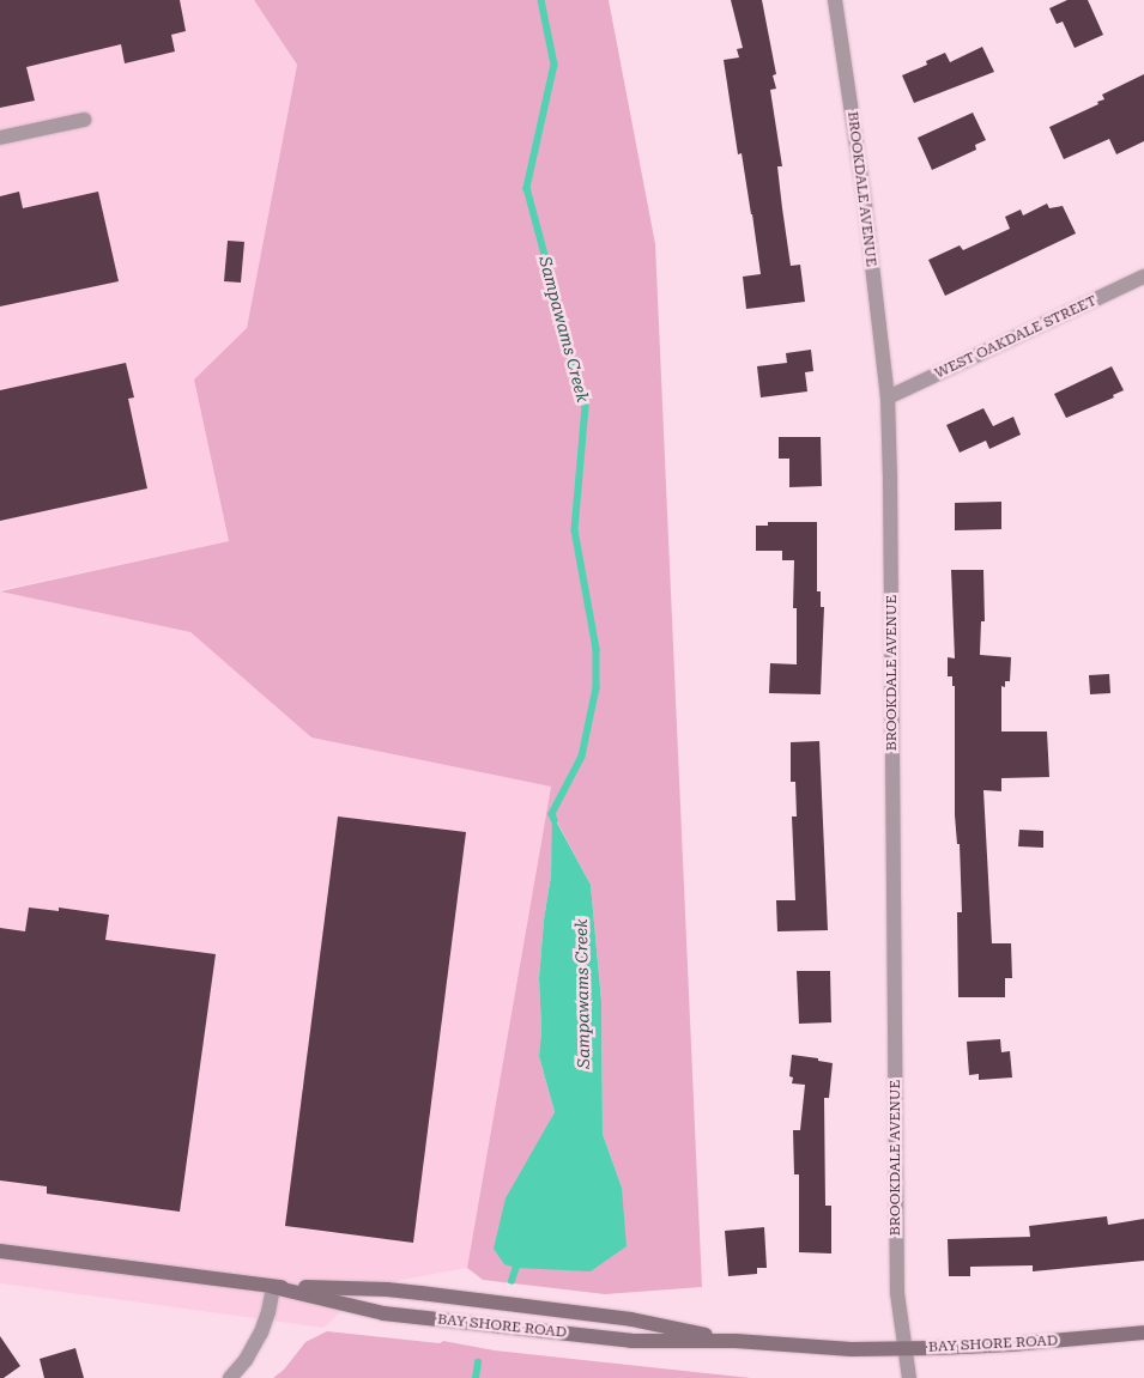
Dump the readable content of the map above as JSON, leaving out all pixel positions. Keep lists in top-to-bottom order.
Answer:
{
  "streets": {
    "main road": ["BAY SHORE ROAD"],
    "street": ["BROOKDALE AVENUE", "WEST OAKDALE STREET"]
  },
  "crossings": [
    ["BROOKDALE AVENUE", "WEST OAKDALE STREET"],
    ["BROOKDALE AVENUE", "BAY SHORE ROAD"]
  ],
  "water": ["Sampawams Creek"]
}
